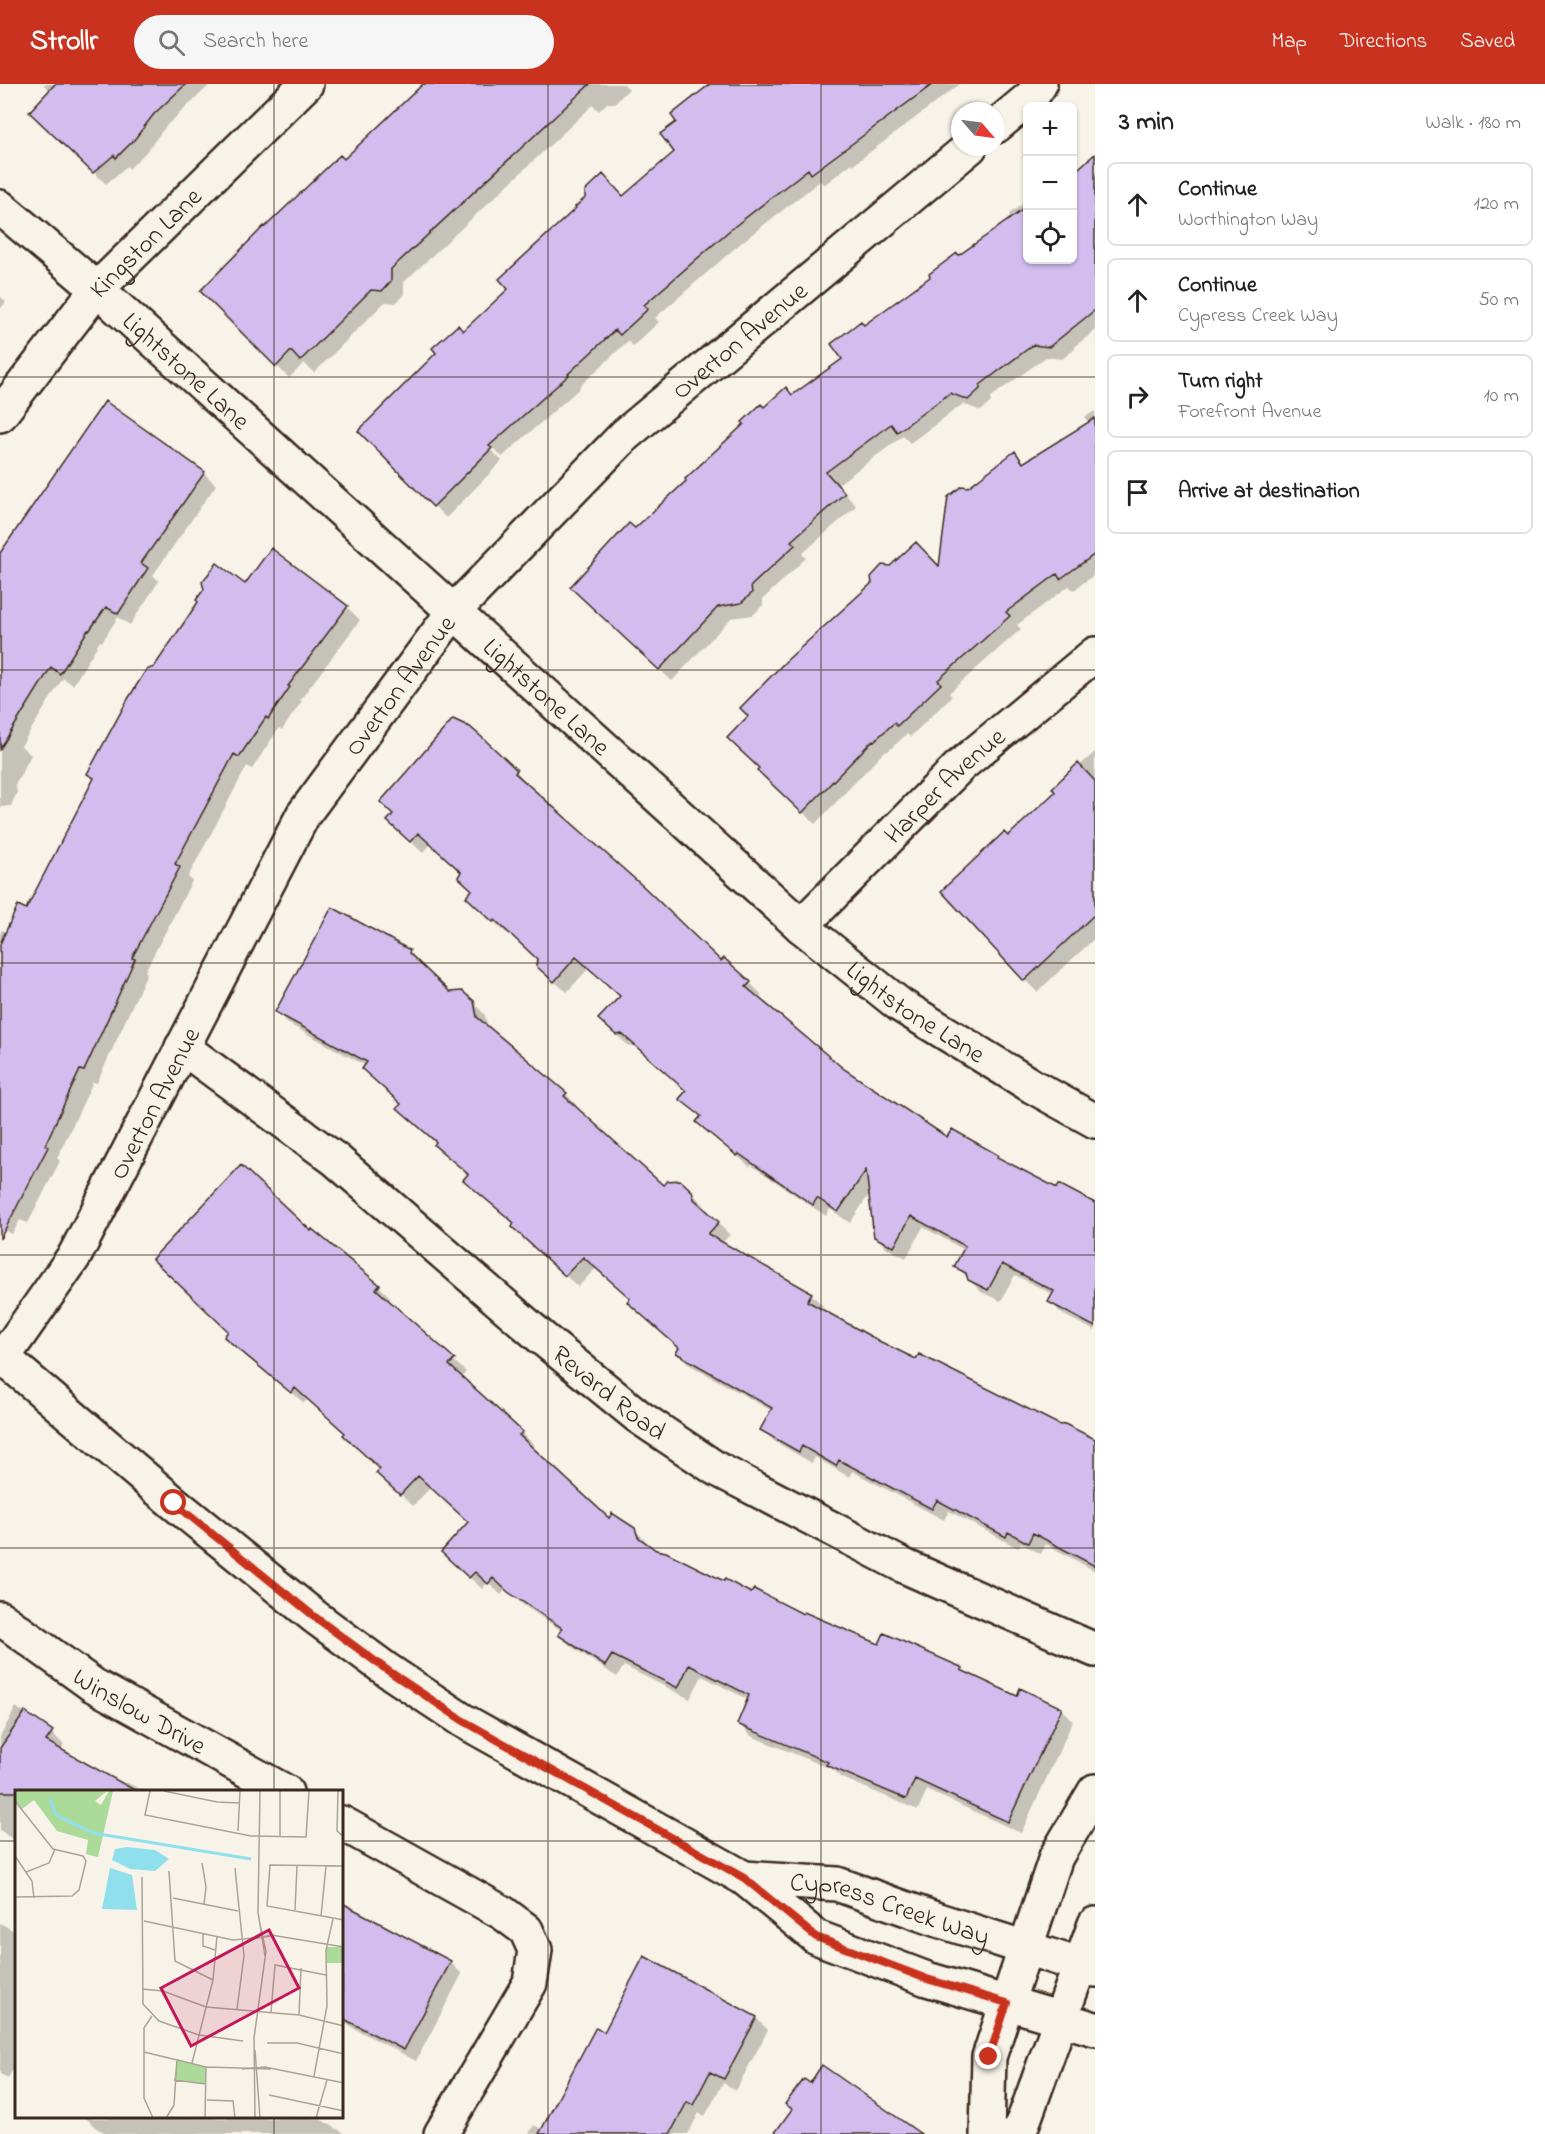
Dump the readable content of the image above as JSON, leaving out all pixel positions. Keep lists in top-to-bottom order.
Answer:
{
  "streets": {
    "street": [
      "Kingston Lane",
      "Overton Avenue",
      "Lightstone Lane",
      "Harper Avenue",
      "Revard Road",
      "Winslow Drive",
      "Cypress Creek Way"
    ]
  },
  "crossings": [
    ["Kingston Lane", "Lightstone Lane"],
    ["Overton Avenue", "Lightstone Lane"],
    ["Overton Avenue", "Revard Road"],
    ["Lightstone Lane", "Harper Avenue"]
  ],
  "north": "bottom right",
  "page": {
    "header": "Strollr",
    "search": "Search here",
    "nav": ["Map", "Directions", "Saved"],
    "heading": ["3 min", "Walk · 180 m"],
    "map_buttons": ["+", "−"],
    "list": [
      ["Continue", "Worthington Way", "120 m"],
      ["Continue", "Cypress Creek Way", "50 m"],
      ["Turn right", "Forefront Avenue", "10 m"],
      "Arrive at destination"
    ]
  }
}
